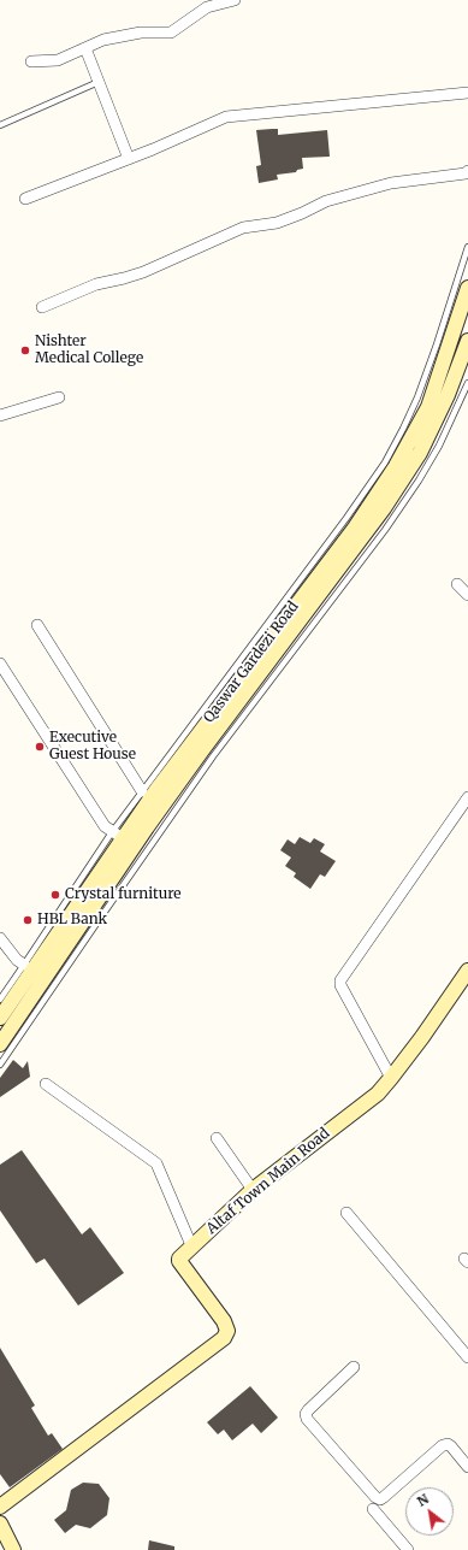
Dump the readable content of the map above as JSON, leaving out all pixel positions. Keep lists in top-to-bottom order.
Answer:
{
  "streets": {
    "main road": ["Qaswar Gardezi Road", "Altaf Town Main Road"]
  },
  "places": [
    "Nishter Medical College",
    "Executive Guest House",
    "Crystal furniture",
    "HBL Bank"
  ],
  "north": "top left"
}
